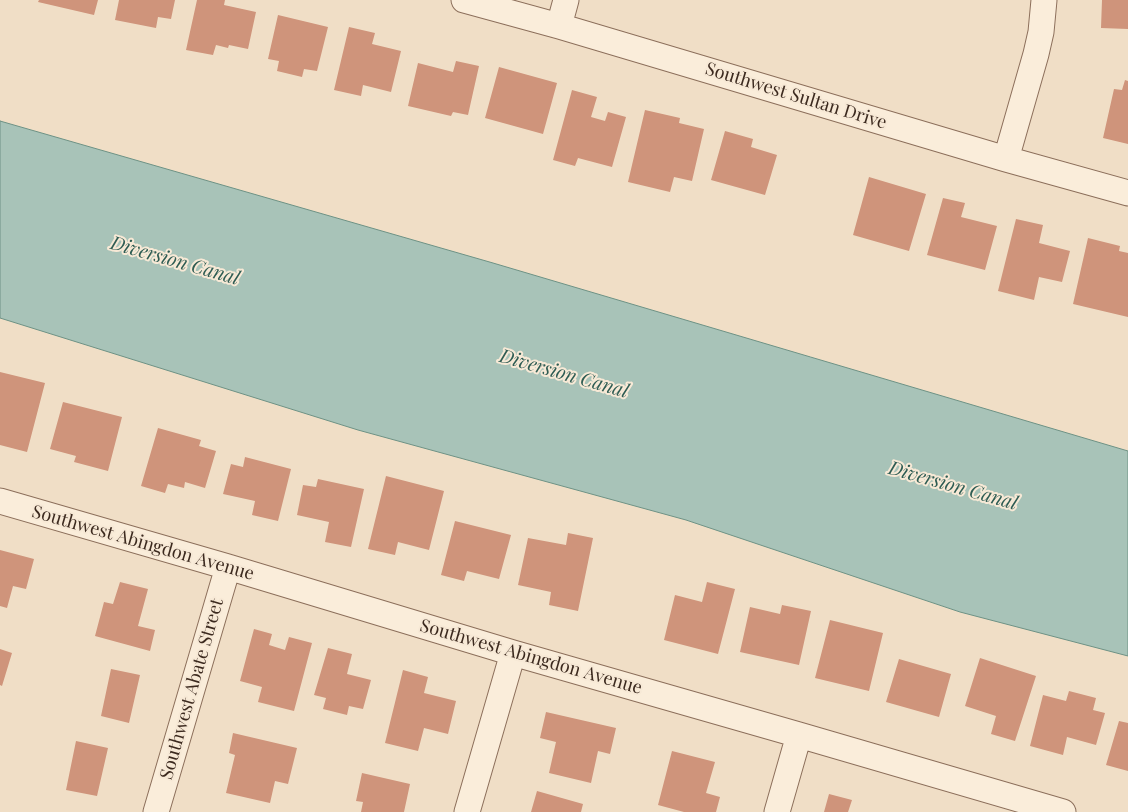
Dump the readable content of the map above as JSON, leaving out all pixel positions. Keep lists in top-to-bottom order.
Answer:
{
  "streets": {
    "street": ["Southwest Sultan Drive", "Southwest Abingdon Avenue", "Southwest Abate Street"]
  },
  "crossings": [
    ["Southwest Abingdon Avenue", "Southwest Abate Street"]
  ],
  "water": ["Diversion Canal"]
}
